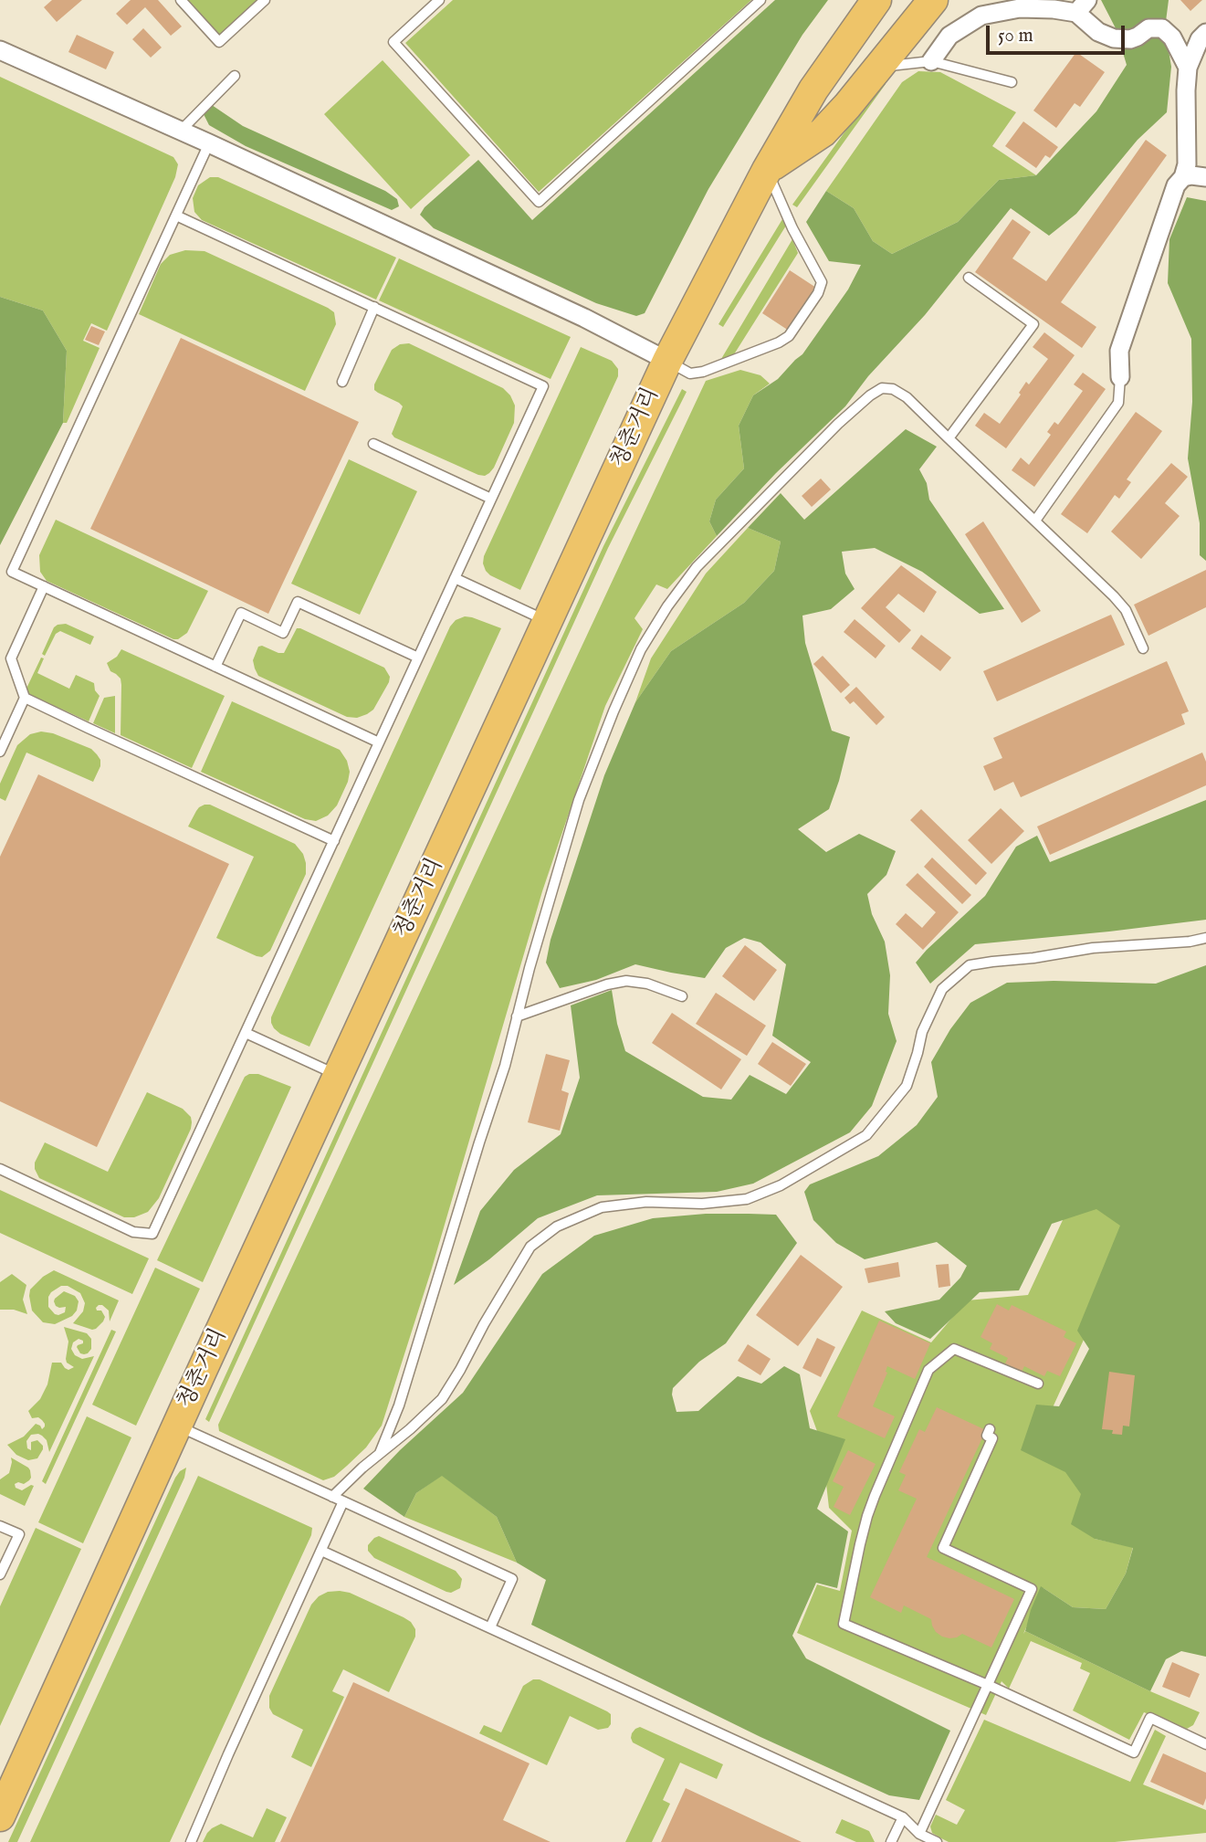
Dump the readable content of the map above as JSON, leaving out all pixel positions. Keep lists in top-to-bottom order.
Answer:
{
  "streets": {
    "main road": ["청춘거리"]
  },
  "scale_bar": "50 m"
}
